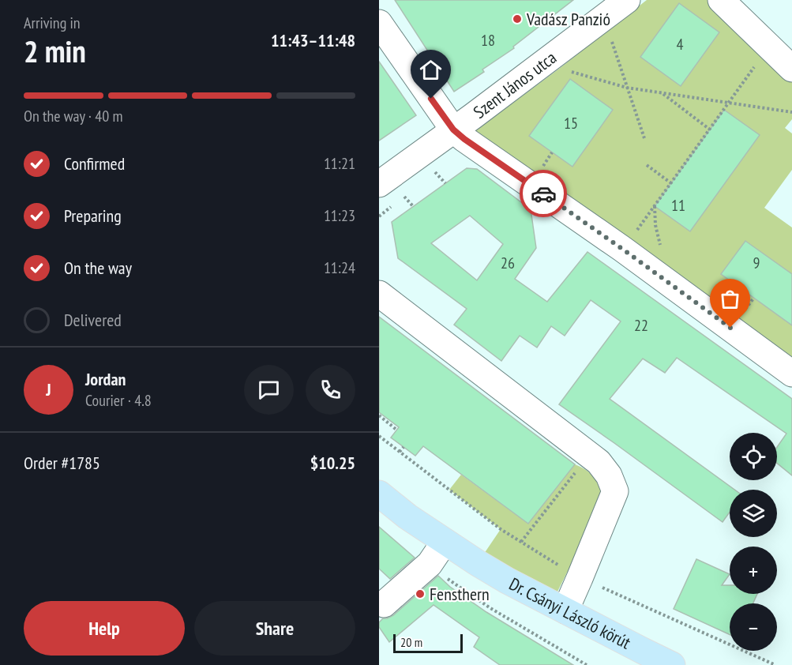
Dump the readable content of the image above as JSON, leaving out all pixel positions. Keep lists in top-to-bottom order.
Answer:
{
  "streets": {
    "main road": ["Dr. Csányi László körút"],
    "street": ["Szent János utca"]
  },
  "places": ["Vadász Panzió", "Fensthern"],
  "house_numbers": [
    "18",
    "4",
    "15",
    "11",
    "26",
    "9",
    "22"
  ],
  "scale_bar": "20 m",
  "page": {
    "heading": ["2 min", "Arriving in", "11:43–11:48"],
    "panel": [
      "Jordan",
      "Courier · 4.8",
      "Order #1785",
      "$10.25"
    ],
    "bar": "On the way · 40 m",
    "list": [
      ["Confirmed", "11:21"],
      ["Preparing", "11:23"],
      ["On the way", "11:24"],
      "Delivered"
    ],
    "round": "J",
    "map_buttons": ["+", "−"],
    "buttons": ["Help", "Share"],
    "scale": "20 m"
  }
}
